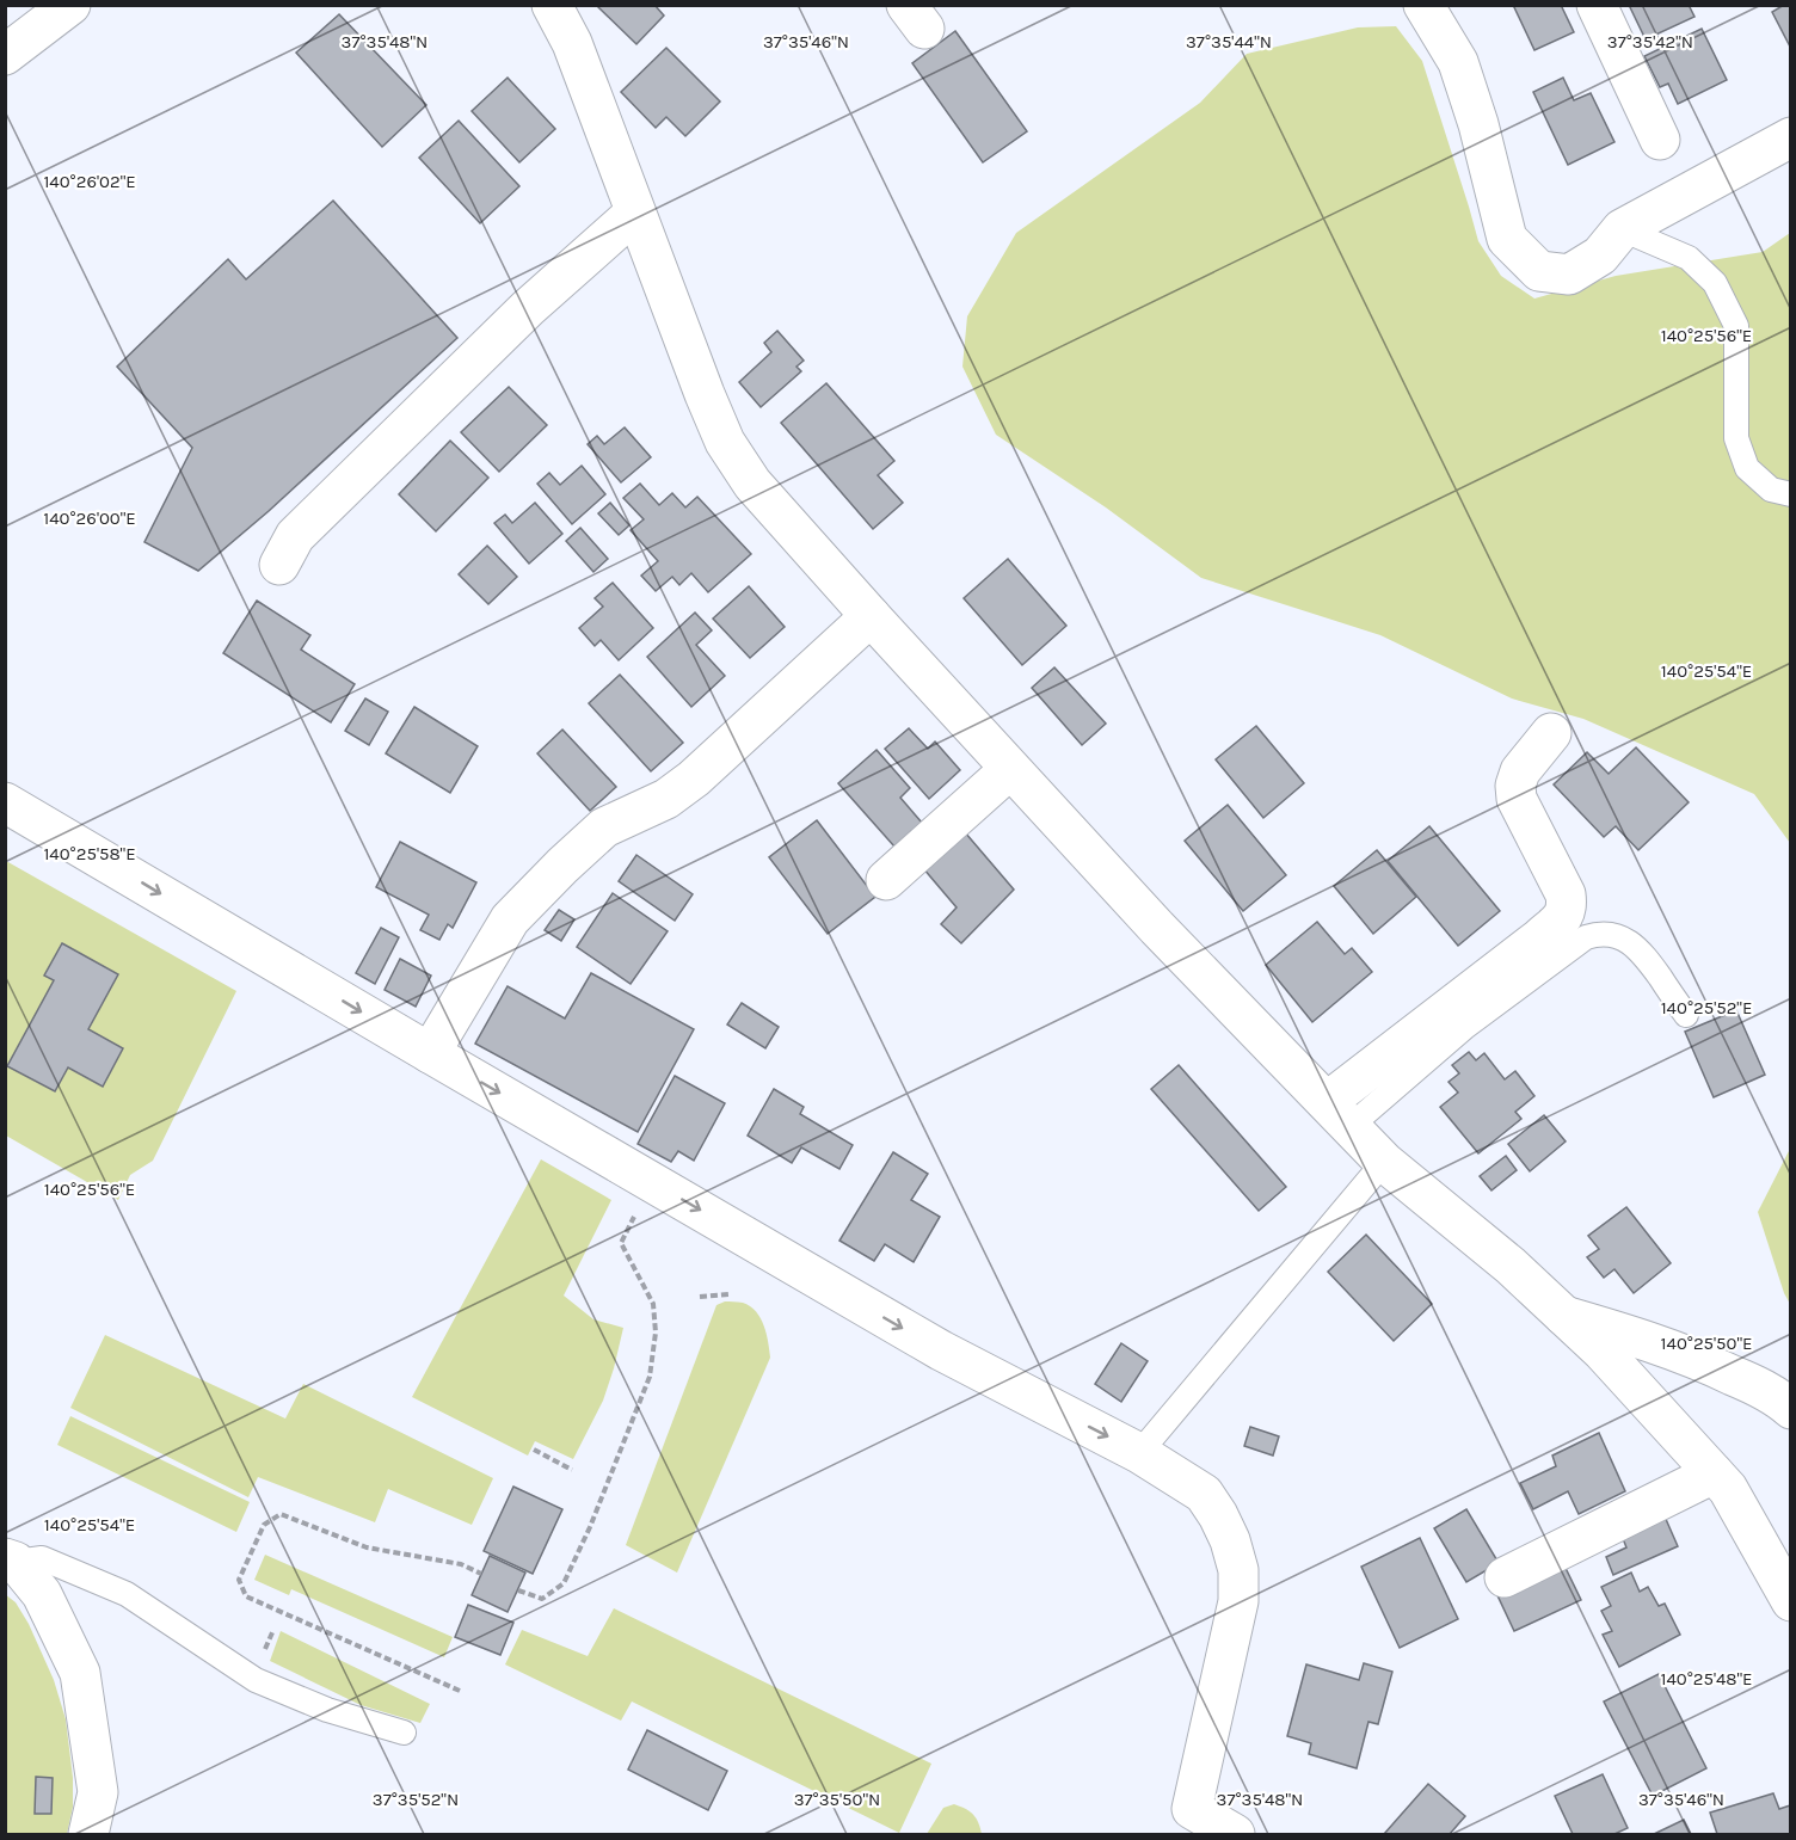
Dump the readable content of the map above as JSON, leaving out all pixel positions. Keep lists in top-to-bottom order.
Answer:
{
  "coordinates": [
    "37°35'48\"N",
    "37°35'44\"N",
    "37°35'42\"N",
    "37°35'46\"N",
    "140°26'02\"E",
    "140°25'56\"E",
    "140°26'00\"E",
    "140°25'54\"E",
    "140°25'58\"E",
    "140°25'52\"E",
    "140°25'50\"E",
    "140°25'48\"E",
    "37°35'52\"N",
    "37°35'50\"N"
  ]
}
